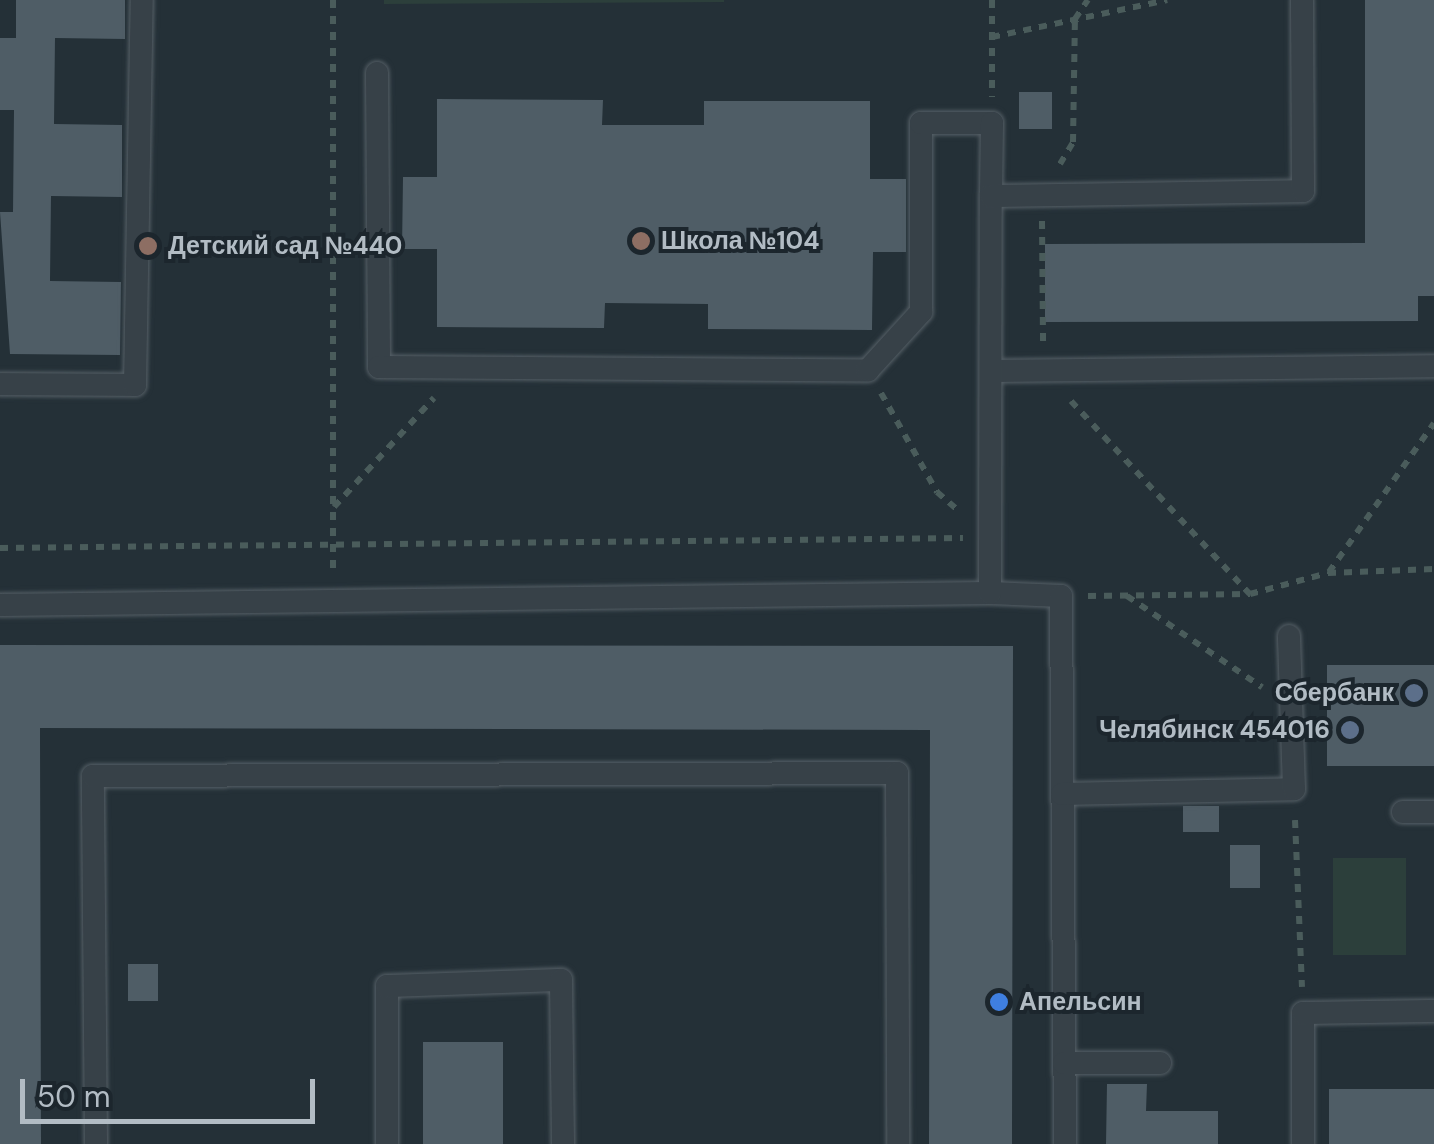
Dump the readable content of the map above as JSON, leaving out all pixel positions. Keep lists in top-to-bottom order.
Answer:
{
  "places": [
    "Школа №104",
    "Детский сад №440",
    "Сбербанк",
    "Челябинск 454016",
    "Апельсин"
  ],
  "scale_bar": "50 m"
}
